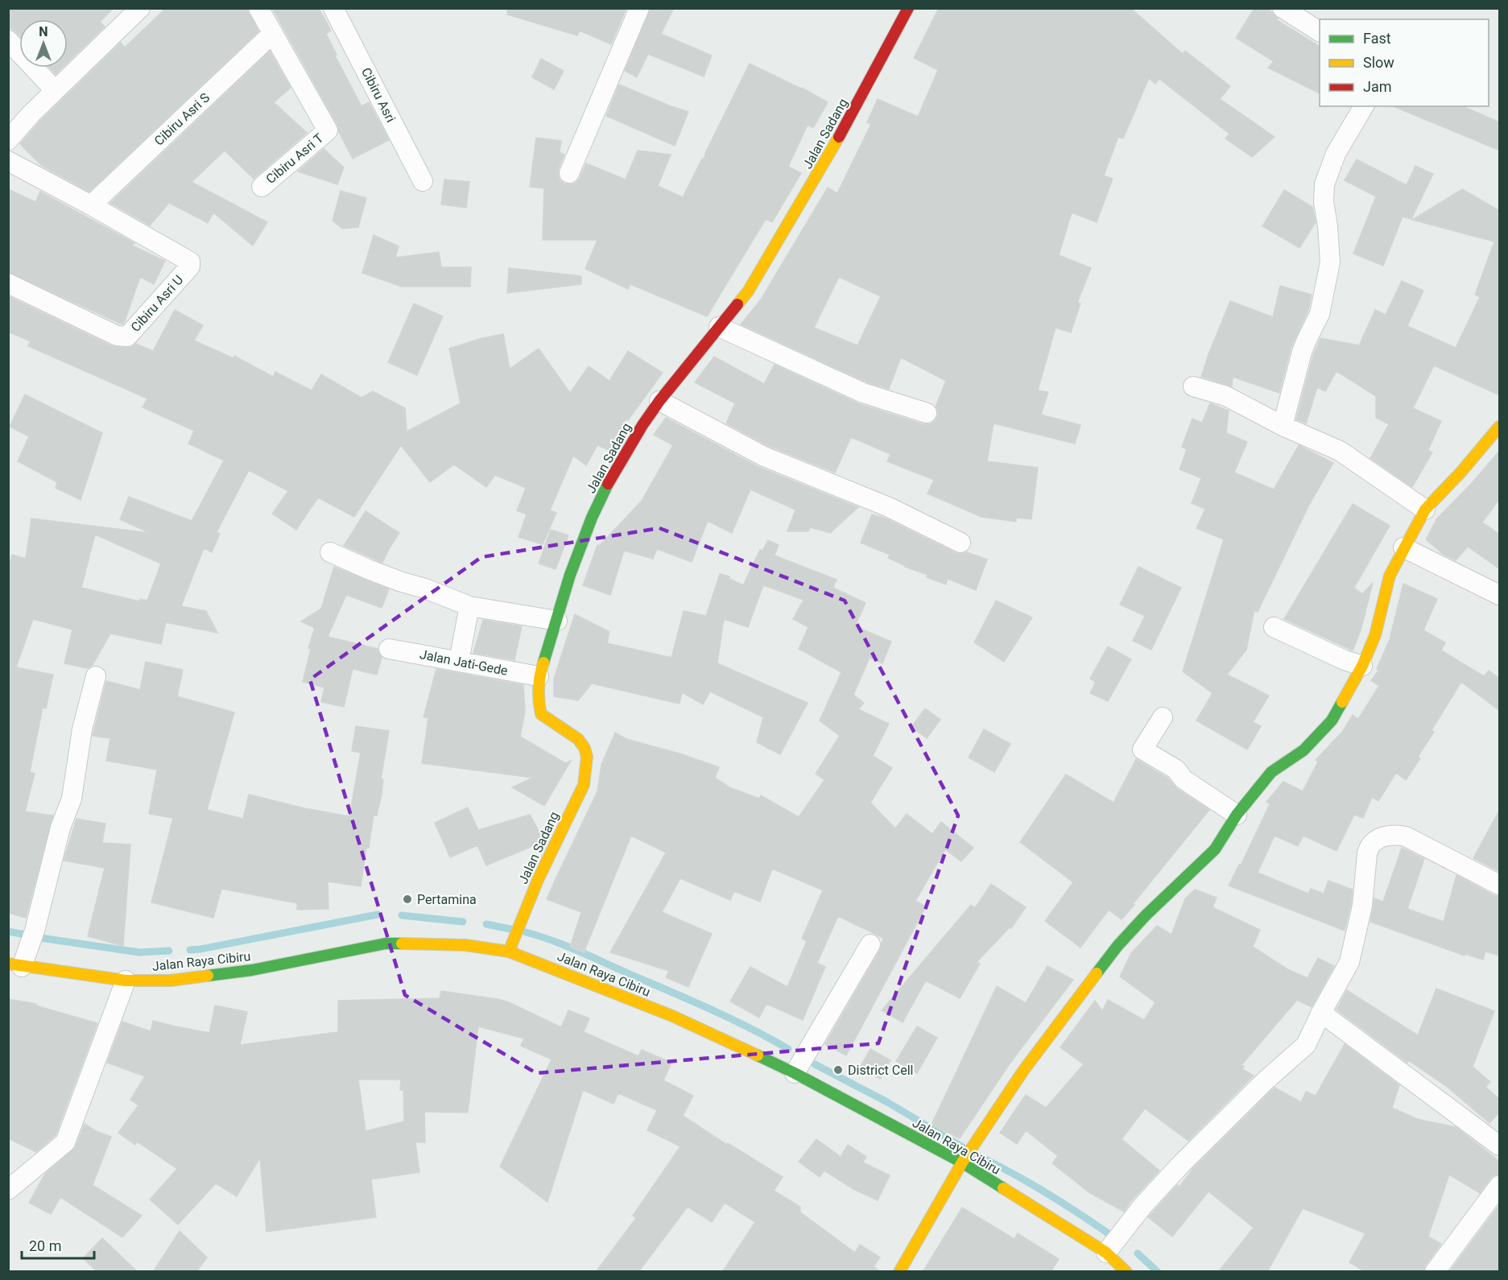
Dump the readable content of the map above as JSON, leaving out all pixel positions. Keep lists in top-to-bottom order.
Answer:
{
  "streets": {
    "main road": ["Jalan Sadang", "Jalan Raya Cibiru"],
    "street": [
      "Cibiru Asri",
      "Cibiru Asri S",
      "Cibiru Asri T",
      "Cibiru Asri U",
      "Jalan Jati-Gede"
    ]
  },
  "crossings": [
    ["Cibiru Asri S", "Cibiru Asri T"],
    ["Cibiru Asri S", "Cibiru Asri U"],
    ["Jalan Sadang", "Jalan Jati-Gede"],
    ["Jalan Sadang", "Jalan Raya Cibiru"]
  ],
  "places": ["Pertamina", "District Cell"],
  "legend": ["Fast", "Slow", "Jam"],
  "scale_bar": "20 m",
  "north": "top"
}
